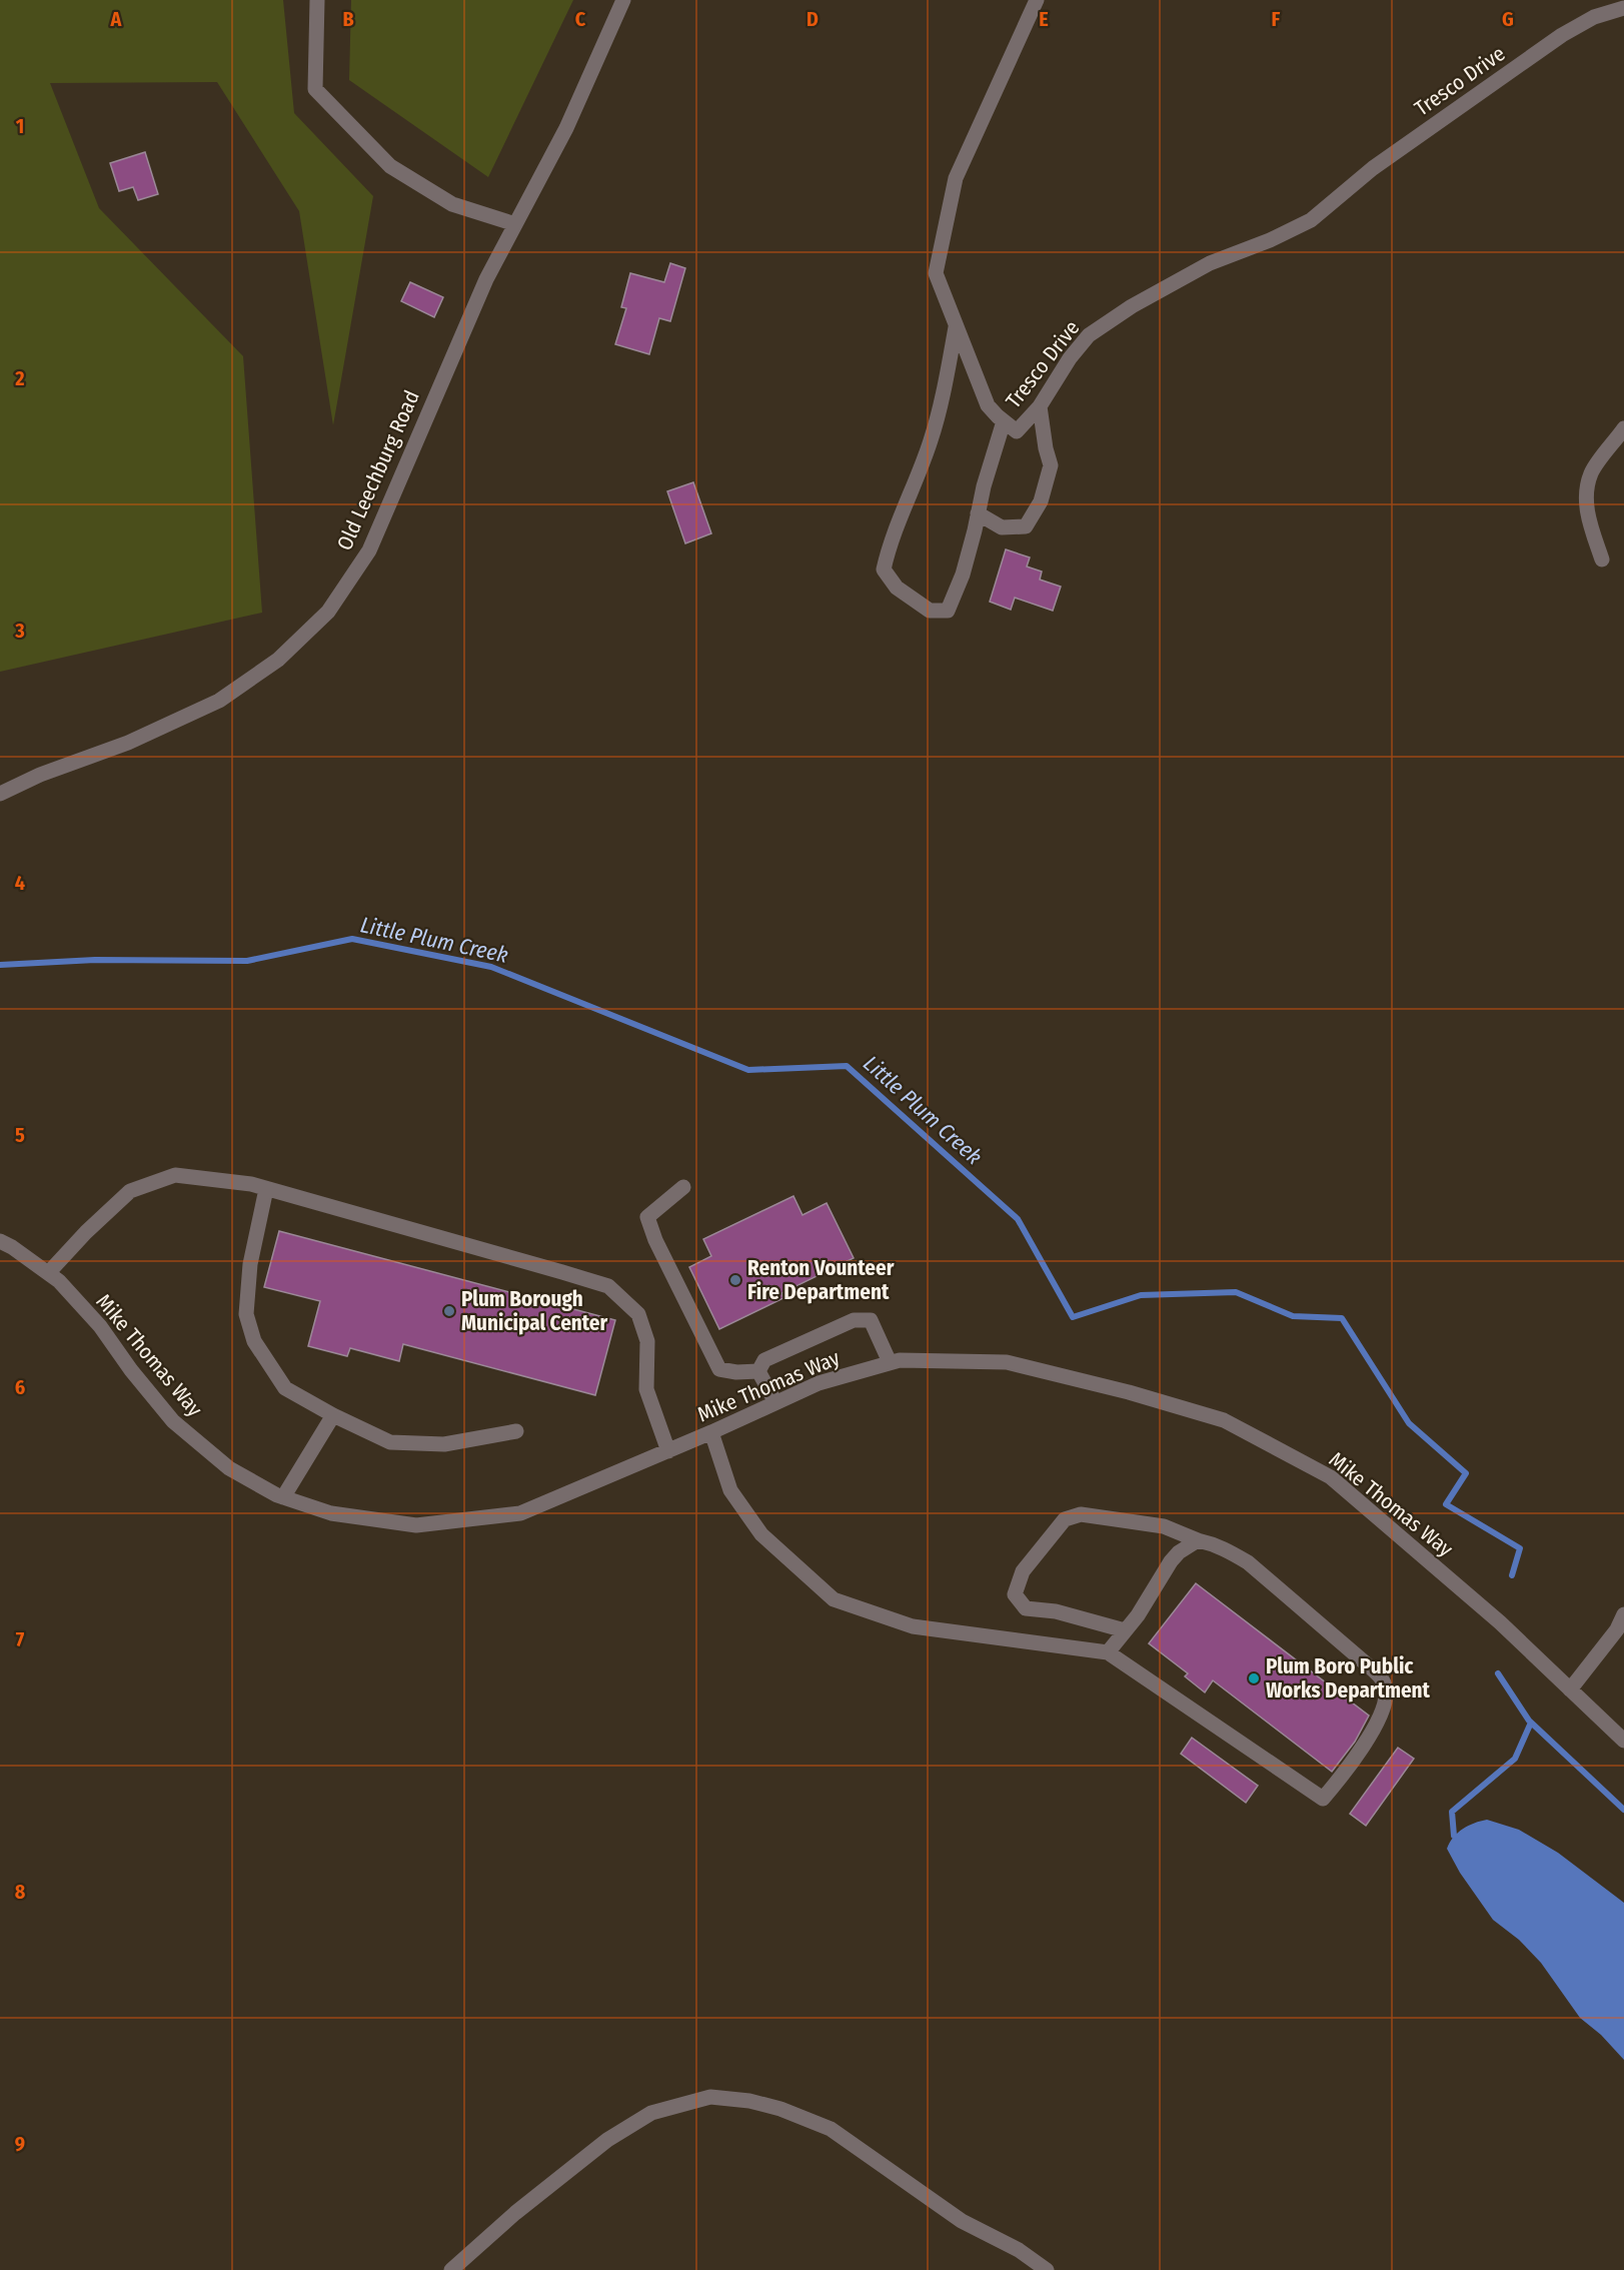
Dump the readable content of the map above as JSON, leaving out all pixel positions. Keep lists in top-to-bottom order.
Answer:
{
  "streets": {
    "street": ["Tresco Drive", "Old Leechburg Road", "Mike Thomas Way"]
  },
  "water": ["Little Plum Creek"],
  "places": ["Renton Vounteer Fire Department", "Plum Borough Municipal Center", "Plum Boro Public Works Department"],
  "grid": {
    "columns": [
      "A",
      "B",
      "C",
      "D",
      "E",
      "F",
      "G"
    ],
    "rows": [
      "1",
      "2",
      "3",
      "4",
      "5",
      "6",
      "7",
      "8",
      "9"
    ]
  }
}
